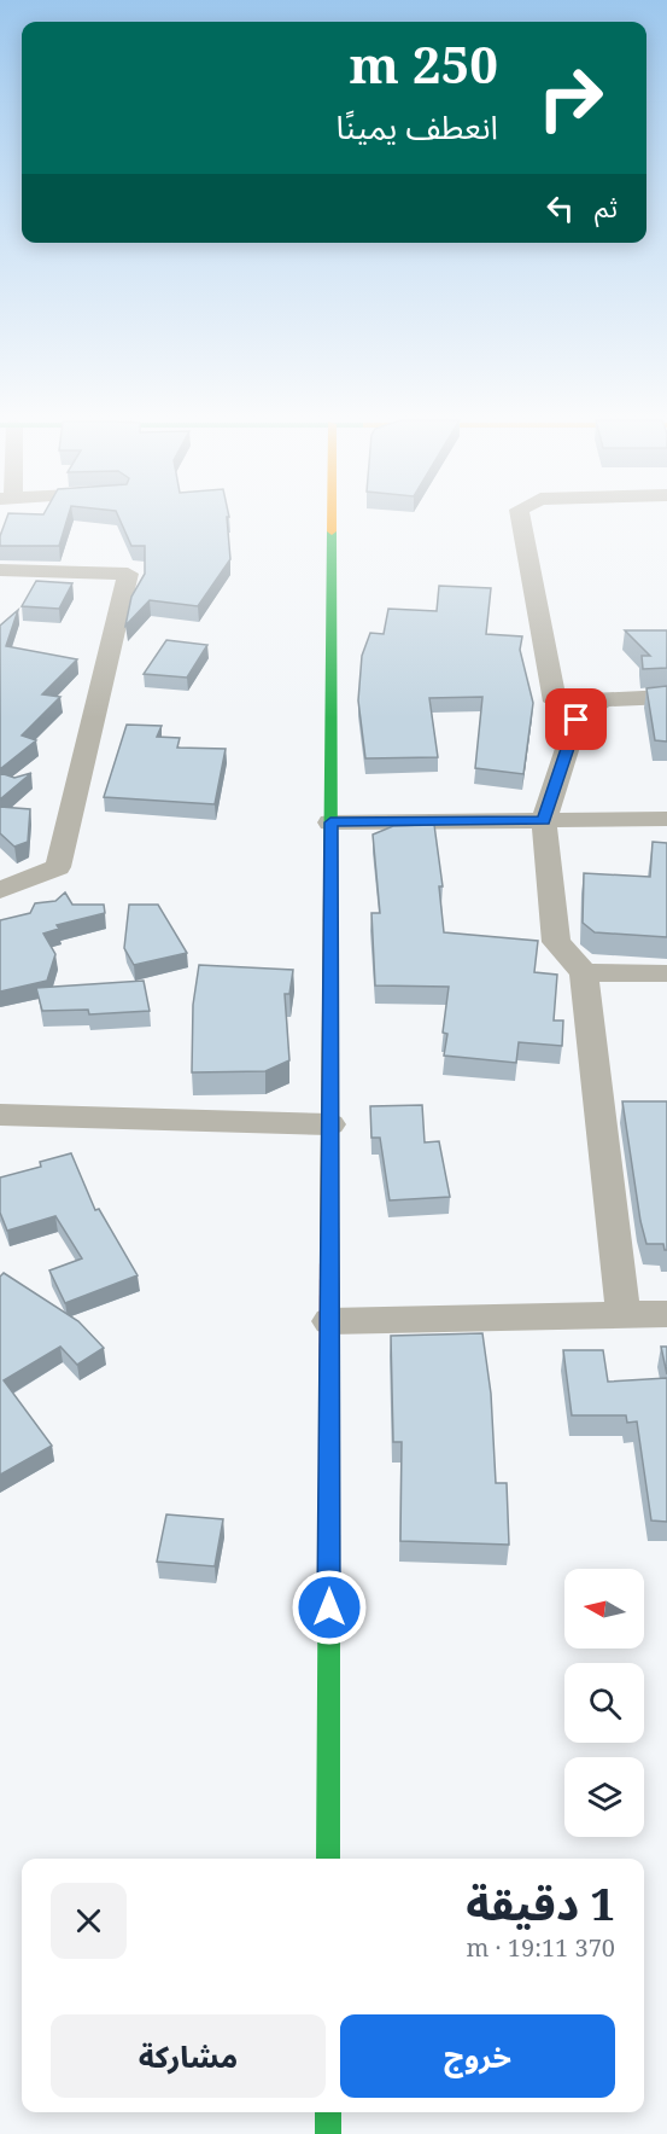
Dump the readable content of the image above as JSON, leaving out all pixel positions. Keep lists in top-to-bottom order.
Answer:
{
  "north": "left",
  "page": {
    "turn": ["250 m", "انعطف يمينًا"],
    "then": "ثم",
    "heading": ["1 دقيقة", "370 m · 19:11"],
    "buttons": ["خروج", "مشاركة"]
  }
}
